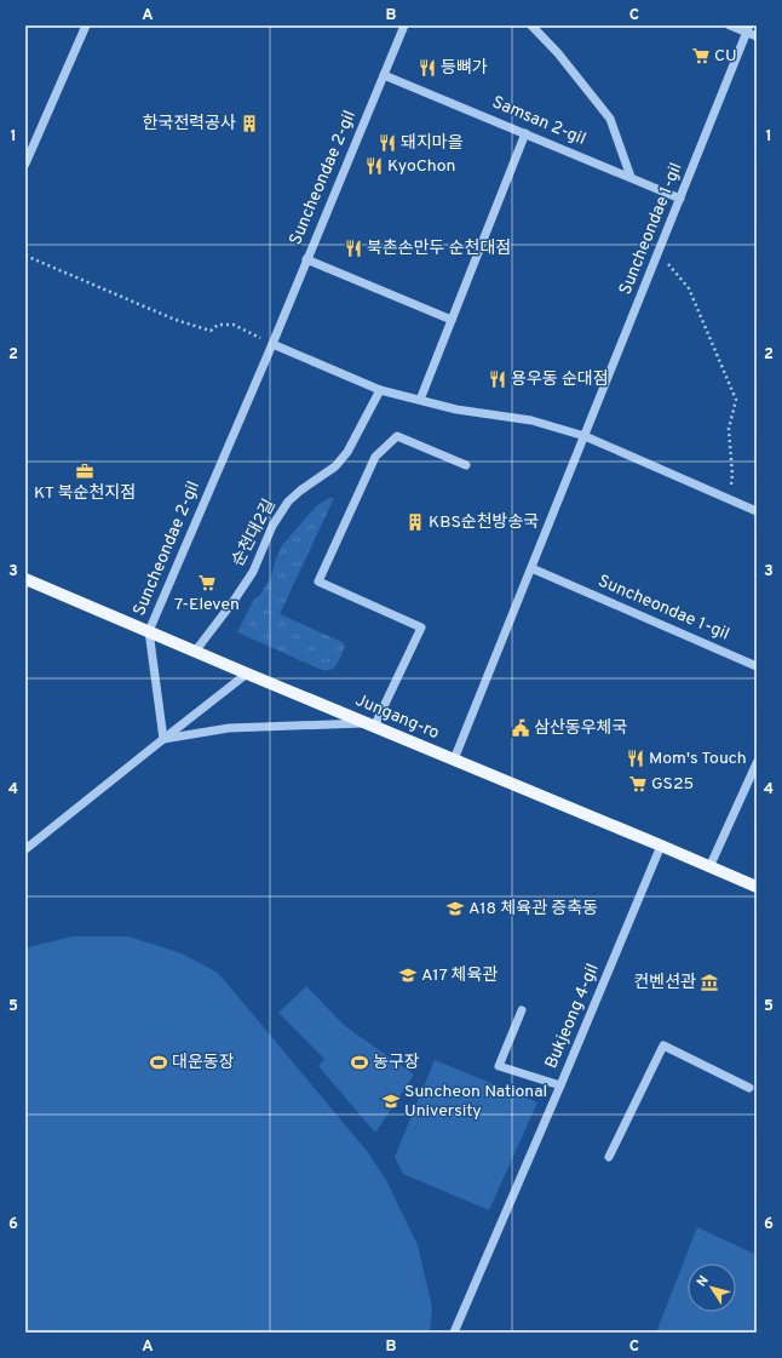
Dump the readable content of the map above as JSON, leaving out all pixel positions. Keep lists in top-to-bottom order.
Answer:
{
  "streets": {
    "main road": ["Jungang-ro"],
    "street": [
      "Samsan 2-gil",
      "Suncheondae 2-gil",
      "Suncheondae 1-gil",
      "순천대2길",
      "Bukjeong 4-gil"
    ]
  },
  "crossings": [
    ["Samsan 2-gil", "Suncheondae 2-gil"],
    ["Samsan 2-gil", "Suncheondae 1-gil"],
    ["Suncheondae 2-gil", "Jungang-ro"],
    ["Suncheondae 1-gil", "Jungang-ro"],
    ["순천대2길", "Jungang-ro"],
    ["Jungang-ro", "Bukjeong 4-gil"]
  ],
  "places": {
    "supermarket": ["CU", "7-Eleven", "GS25"],
    "restaurant": [
      "등뼈가",
      "돼지마을",
      "KyoChon",
      "북촌손만두 순천대점",
      "용우동 순대점",
      "Mom's Touch"
    ],
    "building": ["한국전력공사", "KBS순천방송국"],
    "office": ["KT 북순천지점"],
    "public building": ["삼산동우체국"],
    "school or university": ["A18 체육관 증축동", "A17 체육관", "Suncheon National University"],
    "museum": ["컨벤션관"],
    "sports": ["대운동장", "농구장"]
  },
  "north": "top left",
  "grid": {
    "columns": ["A", "B", "C"],
    "rows": [
      "1",
      "2",
      "3",
      "4",
      "5",
      "6"
    ]
  }
}
